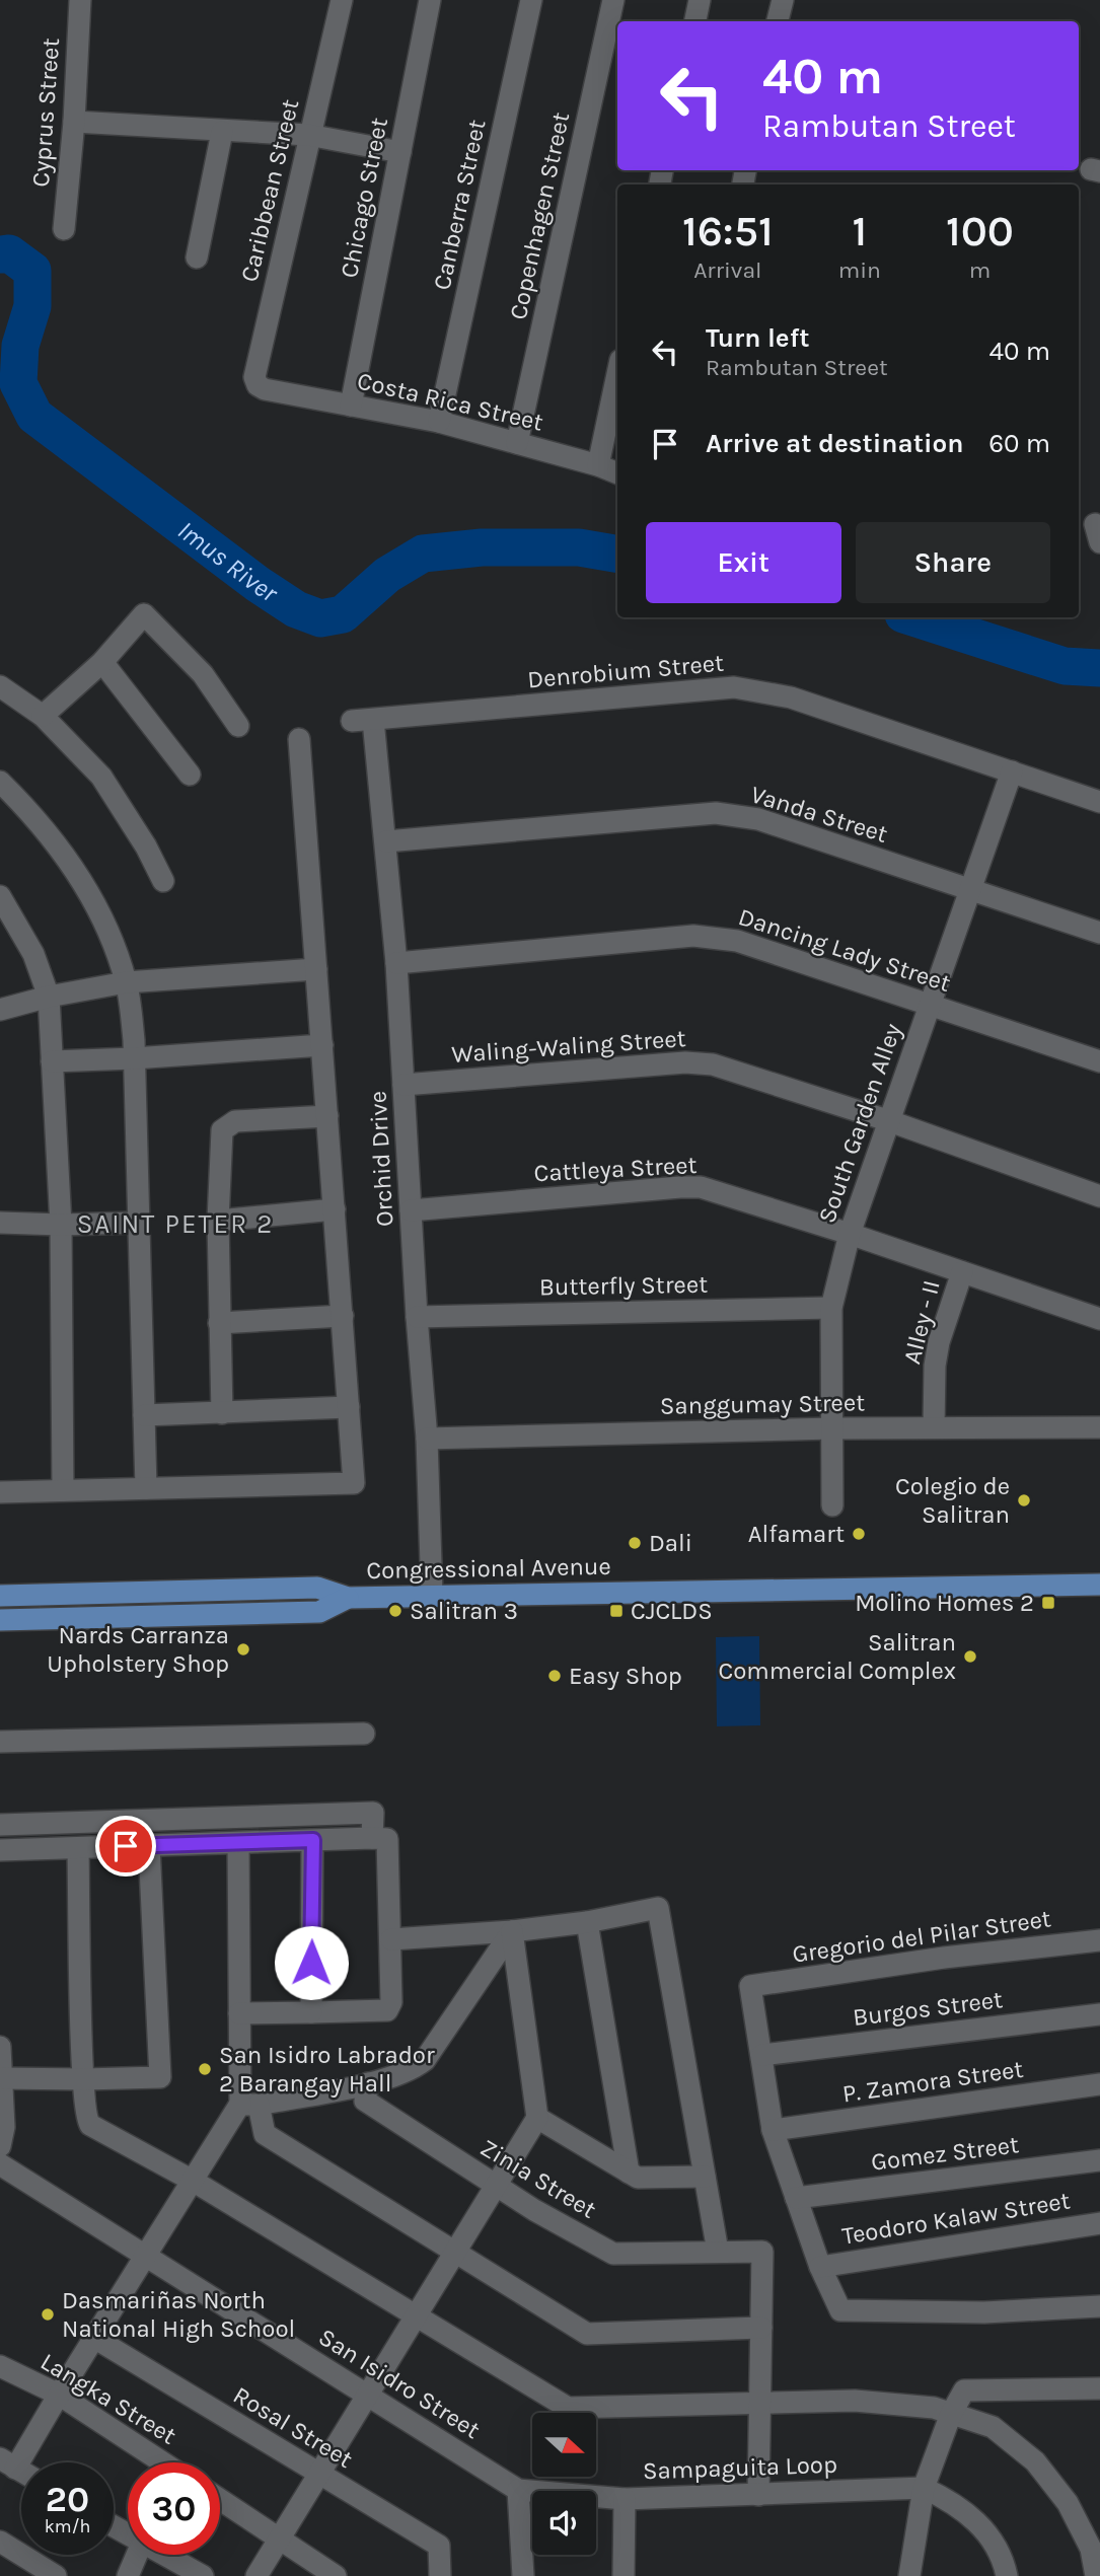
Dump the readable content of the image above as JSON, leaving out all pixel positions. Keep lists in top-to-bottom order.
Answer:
{
  "streets": {
    "main road": ["Congressional Avenue"],
    "street": [
      "Cyprus Street",
      "Caribbean Street",
      "Chicago Street",
      "Canberra Street",
      "Copenhagen Street",
      "Costa Rica Street",
      "Denrobium Street",
      "Vanda Street",
      "Dancing Lady Street",
      "Waling-Waling Street",
      "South Garden Alley",
      "Orchid Drive",
      "Cattleya Street",
      "Butterfly Street",
      "Alley - II",
      "Sanggumay Street",
      "Gregorio del Pilar Street",
      "Burgos Street",
      "P. Zamora Street",
      "Gomez Street",
      "Zinia Street",
      "Teodoro Kalaw Street",
      "San Isidro Street",
      "Langka Street",
      "Rosal Street",
      "Sampaguita Loop"
    ]
  },
  "crossings": [
    ["Caribbean Street", "Costa Rica Street"],
    ["Chicago Street", "Costa Rica Street"],
    ["Canberra Street", "Costa Rica Street"],
    ["Copenhagen Street", "Costa Rica Street"],
    ["Denrobium Street", "South Garden Alley"],
    ["Denrobium Street", "Orchid Drive"],
    ["Vanda Street", "South Garden Alley"],
    ["Vanda Street", "Orchid Drive"],
    ["Dancing Lady Street", "South Garden Alley"],
    ["Dancing Lady Street", "Orchid Drive"],
    ["Waling-Waling Street", "South Garden Alley"],
    ["Waling-Waling Street", "Orchid Drive"],
    ["South Garden Alley", "Cattleya Street"],
    ["South Garden Alley", "Butterfly Street"],
    ["South Garden Alley", "Sanggumay Street"],
    ["Orchid Drive", "Cattleya Street"],
    ["Orchid Drive", "Butterfly Street"],
    ["Orchid Drive", "Sanggumay Street"],
    ["Orchid Drive", "Congressional Avenue"],
    ["Cattleya Street", "Alley - II"],
    ["Alley - II", "Sanggumay Street"],
    ["Gregorio del Pilar Street", "Burgos Street"],
    ["San Isidro Street", "Sampaguita Loop"]
  ],
  "districts": ["SAINT PETER 2"],
  "water": ["Imus River"],
  "places": {
    "other": [
      "Colegio de Salitran",
      "Alfamart",
      "Dali",
      "Salitran 3",
      "Nards Carranza Upholstery Shop",
      "Salitran Commercial Complex",
      "Easy Shop",
      "San Isidro Labrador 2 Barangay Hall",
      "Dasmariñas North National High School"
    ],
    "transit": ["Molino Homes 2", "CJCLDS"]
  },
  "north": "right",
  "page": {
    "turn": ["40 m", "Rambutan Street"],
    "eta": [
      "16:51",
      "Arrival",
      "1",
      "min",
      "100",
      "m"
    ],
    "list": [
      {
        "name": "Turn left",
        "note": "Rambutan Street",
        "value": "40 m"
      },
      {
        "name": "Arrive at destination",
        "value": "60 m"
      }
    ],
    "buttons": ["Exit", "Share"],
    "speed": "20 km/h",
    "limit": "30"
  }
}
